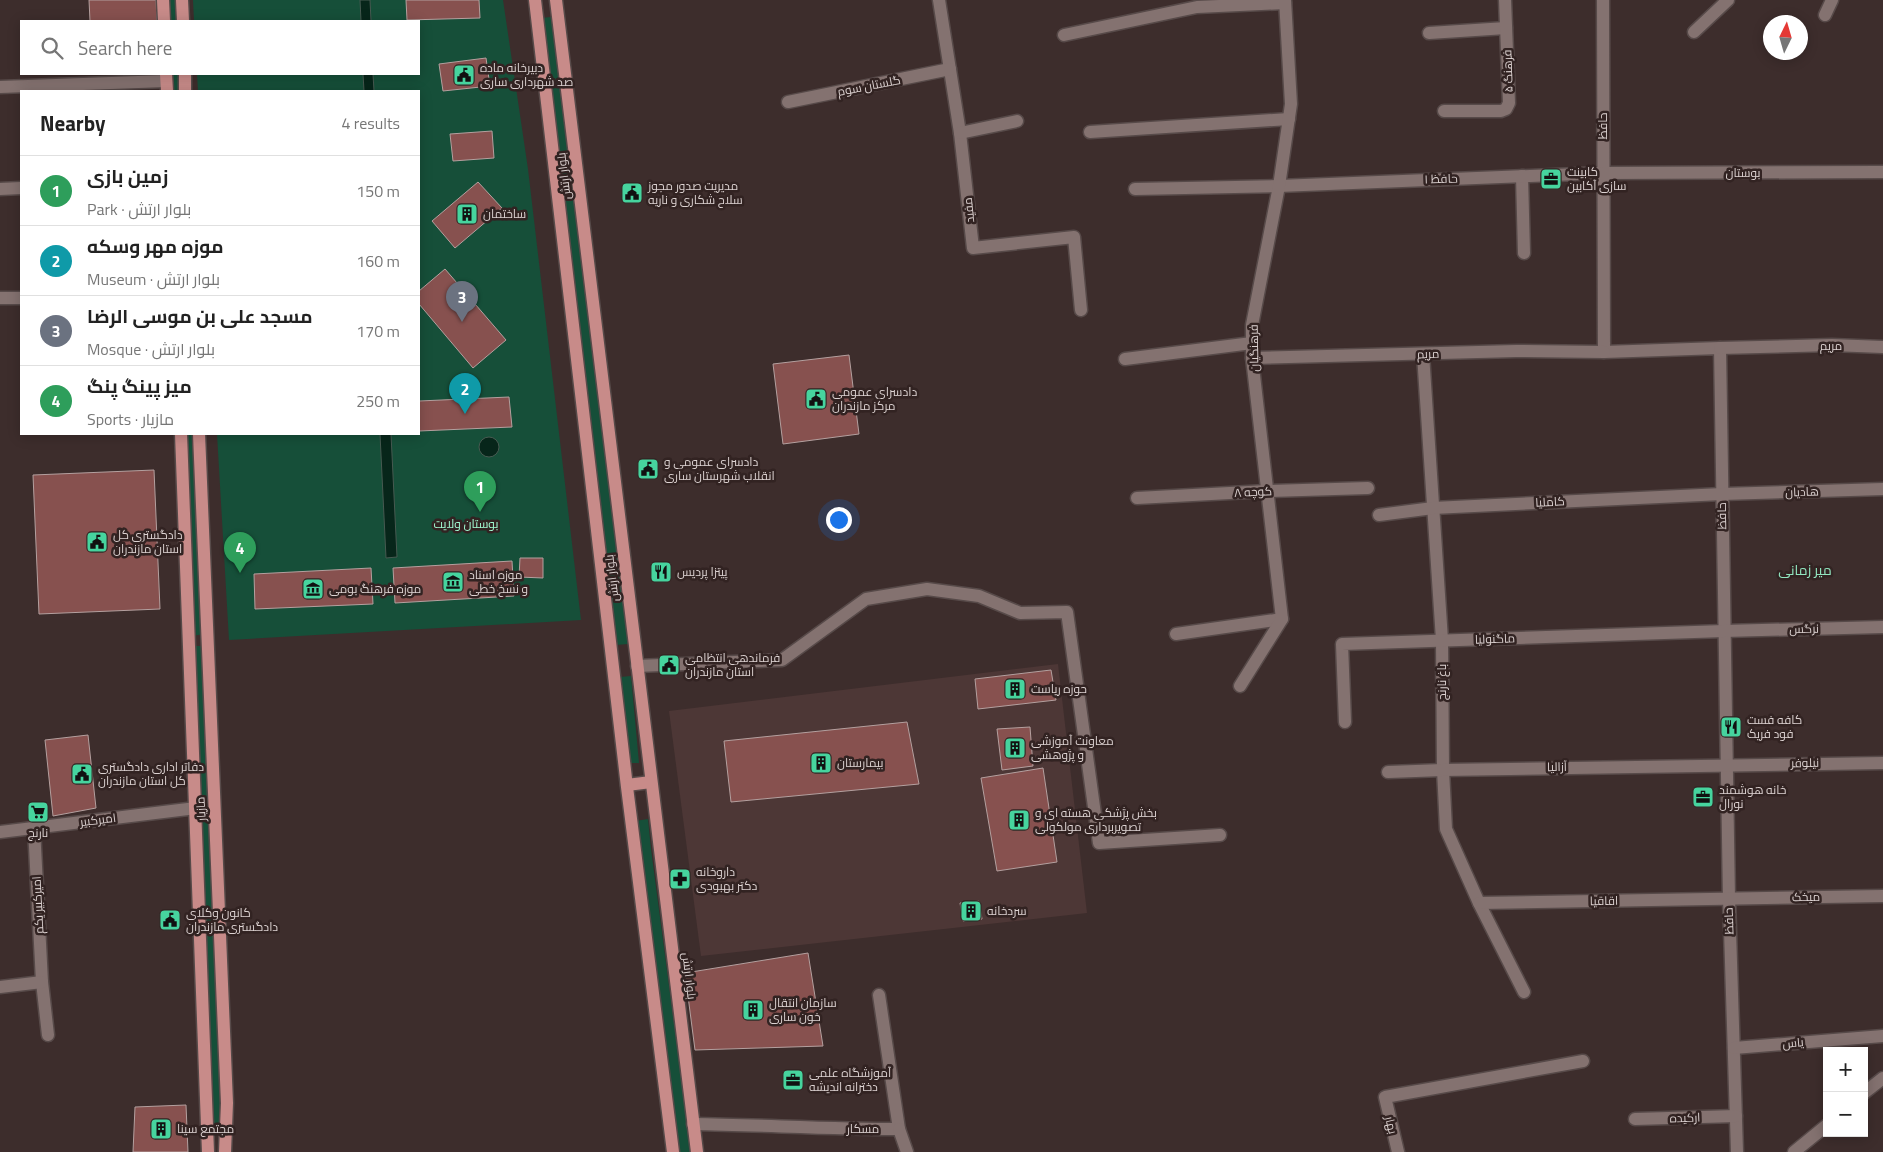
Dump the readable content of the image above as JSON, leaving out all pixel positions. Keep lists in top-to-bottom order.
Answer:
{
  "streets": {
    "main road": ["بلوار ارتش", "مازیار"],
    "street": [
      "فرهنگ ۵",
      "گلستان سوم",
      "حافظ",
      "بوستان",
      "حافظ ۱",
      "مفید",
      "مریم",
      "فرهنگیان",
      "کوچه ۸",
      "هادیان",
      "کاملیا",
      "نرگس",
      "ماگنولیا",
      "باغ نارنج",
      "نیلوفر",
      "آزالیا",
      "امیرکبیر",
      "میخک",
      "اقاقیا",
      "امیرکبیر یکم",
      "یاس",
      "ارکیده",
      "بهار",
      "مسکار"
    ]
  },
  "crossings": [
    ["گلستان سوم", "مفید"],
    ["حافظ", "بوستان"],
    ["حافظ", "حافظ ۱"],
    ["حافظ", "مریم"],
    ["حافظ", "هادیان"],
    ["حافظ", "کاملیا"],
    ["حافظ", "نرگس"],
    ["حافظ", "ماگنولیا"],
    ["حافظ", "نیلوفر"],
    ["حافظ", "آزالیا"],
    ["حافظ", "میخک"],
    ["حافظ", "اقاقیا"],
    ["حافظ", "یاس"],
    ["حافظ", "ارکیده"],
    ["بوستان", "حافظ ۱"],
    ["بلوار ارتش", "مسکار"],
    ["حافظ ۱", "فرهنگیان"],
    ["مریم", "فرهنگیان"],
    ["مریم", "باغ نارنج"],
    ["فرهنگیان", "کوچه ۸"],
    ["هادیان", "کاملیا"],
    ["کاملیا", "باغ نارنج"],
    ["نرگس", "ماگنولیا"],
    ["ماگنولیا", "باغ نارنج"],
    ["باغ نارنج", "آزالیا"],
    ["باغ نارنج", "اقاقیا"],
    ["نیلوفر", "آزالیا"],
    ["مازیار", "امیرکبیر"],
    ["امیرکبیر", "امیرکبیر یکم"],
    ["میخک", "اقاقیا"]
  ],
  "districts": ["میر زمانی"],
  "parks": ["بوستان ولایت"],
  "places": {
    "public building": [
      "دبیرخانه ماده صد شهرداری ساری",
      "مدیریت صدور مجوز سلاح شکاری و ناریه",
      "دادسرای عمومی مرکز مازندران",
      "دادسرای عمومی و انقلاب شهرستان ساری",
      "دادگستری کل استان مازندران",
      "فرماندهی انتظامی استان مازندران",
      "دفاتر اداری دادگستری کل استان مازندران",
      "کانون وکلای دادگستری مازندران"
    ],
    "office": ["کابینت سازی آکابین", "خانه هوشمند نورال", "آموزشگاه علمی دخترانه اندیشه"],
    "building": [
      "ساختمان",
      "حوزه ریاست",
      "معاونت آموزشی و پژوهشی",
      "بیمارستان",
      "بخش پژشکی هسته ای و تصویربرداری مولکولی",
      "سردخانه",
      "سازمان انتقال خون ساری",
      "مجتمع سینا"
    ],
    "restaurant": ["پیتزا پردیس", "کافه فست فود فریک"],
    "museum": ["موزه اسناد و نسخ خطی", "موزه فرهنگ بومی"],
    "supermarket": ["نارنج"],
    "pharmacy": ["داروخانه دکتر بهبودی"]
  },
  "north": "top",
  "page": {
    "search": "Search here",
    "heading": ["Nearby", "4 results"],
    "list": [
      {
        "mark": "1",
        "name": "زمین بازی",
        "note": "Park · بلوار ارتش",
        "value": "150 m"
      },
      {
        "mark": "2",
        "name": "موزه مهر وسکه",
        "note": "Museum · بلوار ارتش",
        "value": "160 m"
      },
      {
        "mark": "3",
        "name": "مسجد علی بن موسی الرضا",
        "note": "Mosque · بلوار ارتش",
        "value": "170 m"
      },
      {
        "mark": "4",
        "name": "میز پینگ پنگ",
        "note": "Sports · مازیار",
        "value": "250 m"
      }
    ],
    "pins": [
      "3",
      "2",
      "1",
      "4"
    ],
    "map_buttons": ["+", "−"]
  }
}
